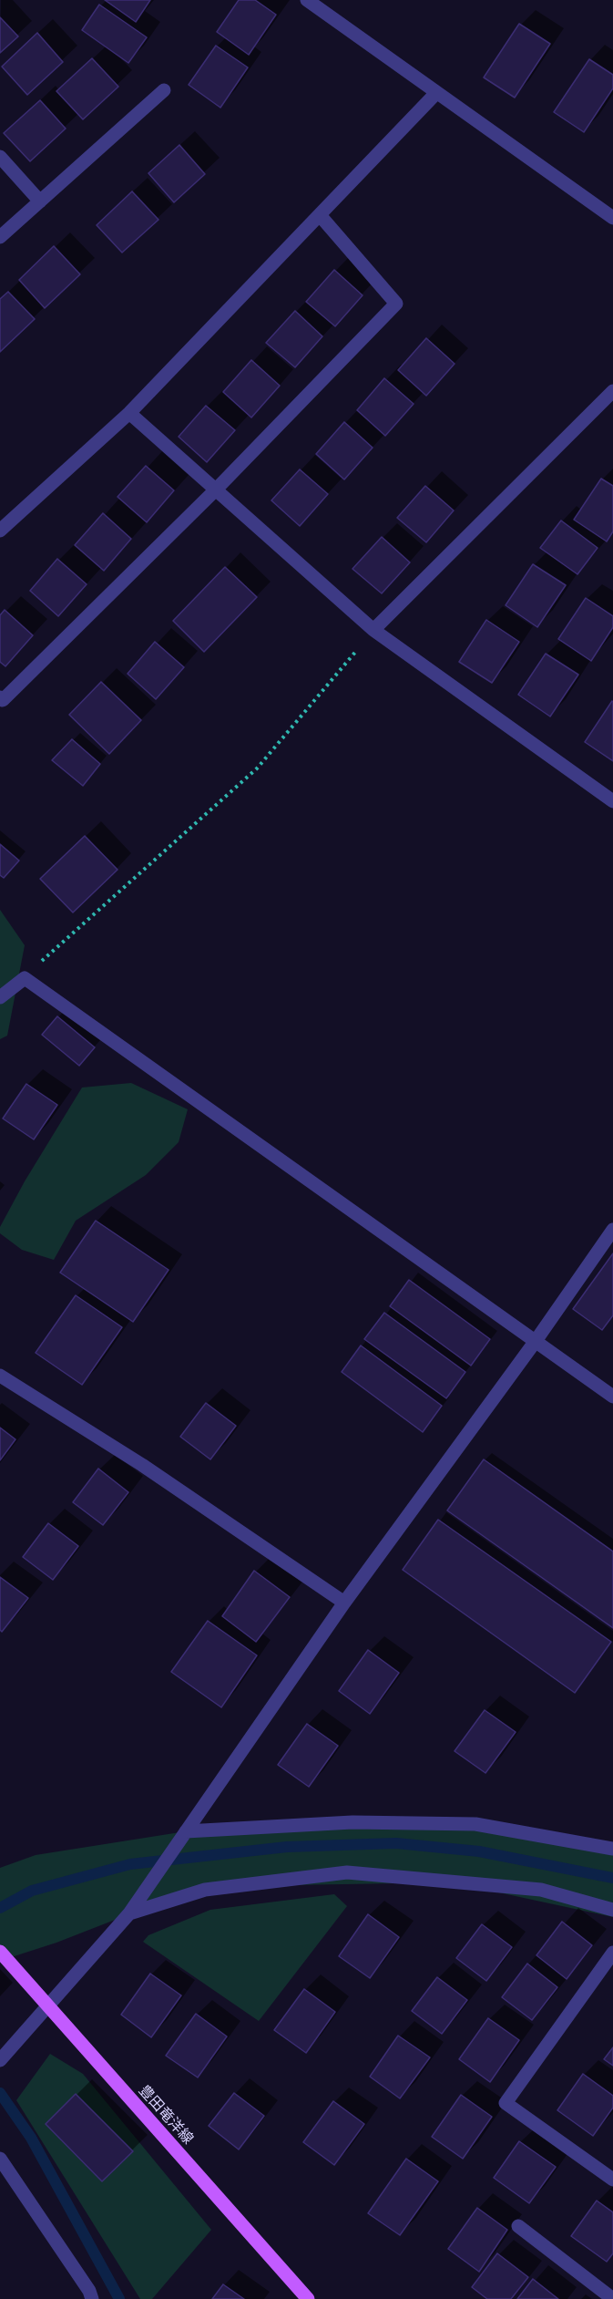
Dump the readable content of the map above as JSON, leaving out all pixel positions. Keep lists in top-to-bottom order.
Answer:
{
  "streets": {
    "main road": ["豊田竜洋線"]
  }
}
